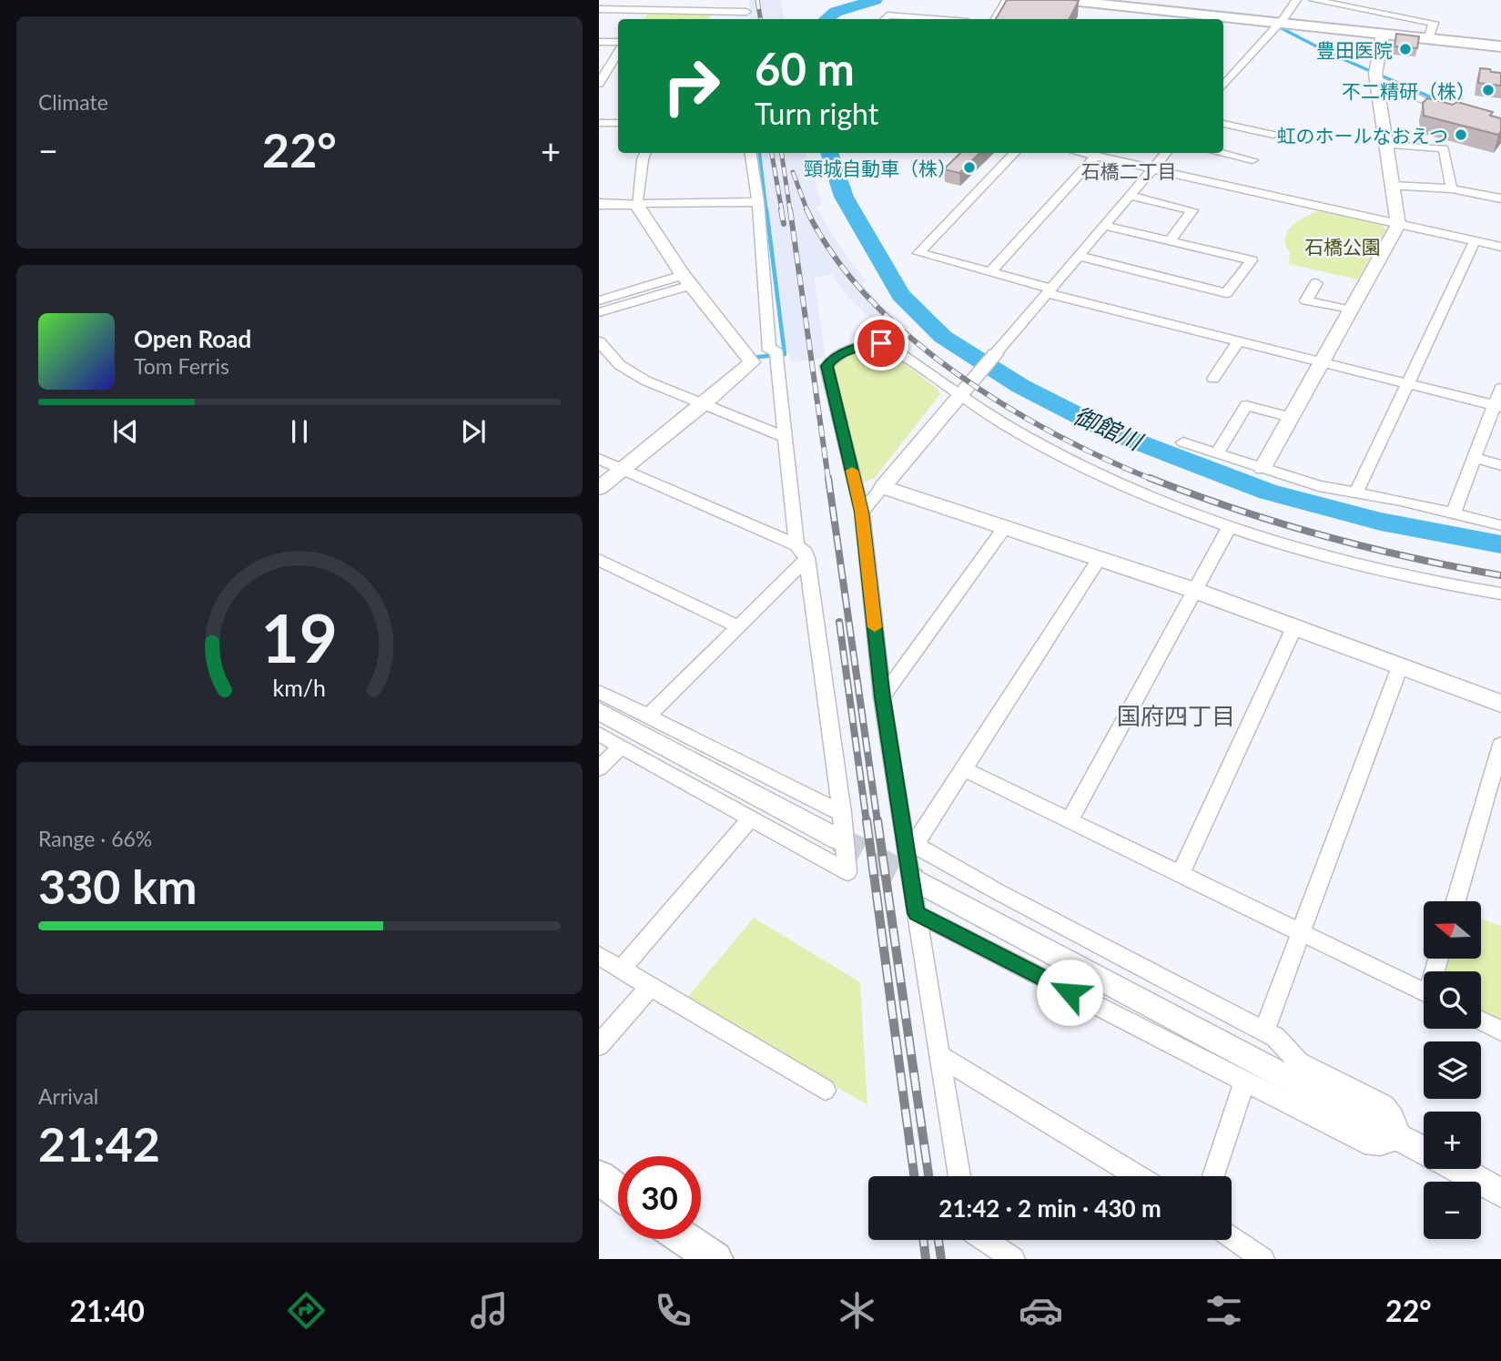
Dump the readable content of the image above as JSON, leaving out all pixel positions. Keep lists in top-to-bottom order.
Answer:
{
  "districts": ["石橋二丁目", "国府四丁目"],
  "water": ["御館川"],
  "parks": ["石橋公園"],
  "places": [
    "豊田医院",
    "不二精研（株）",
    "虹のホールなおえつ",
    "頸城自動車（株）"
  ],
  "north": "left",
  "page": {
    "tile": [
      "Climate",
      ["Range · 66%", "330 km"],
      ["Arrival", "21:42"]
    ],
    "turn": ["60 m", "Turn right"],
    "heat": ["−", "22°", "+"],
    "song": ["Open Road", "Tom Ferris"],
    "map_buttons": ["+", "−"],
    "limit": "30",
    "trip": "21:42 · 2 min · 430 m",
    "tabs": ["21:40", "22°"],
    "gauge": ["19", "km/h"]
  }
}
